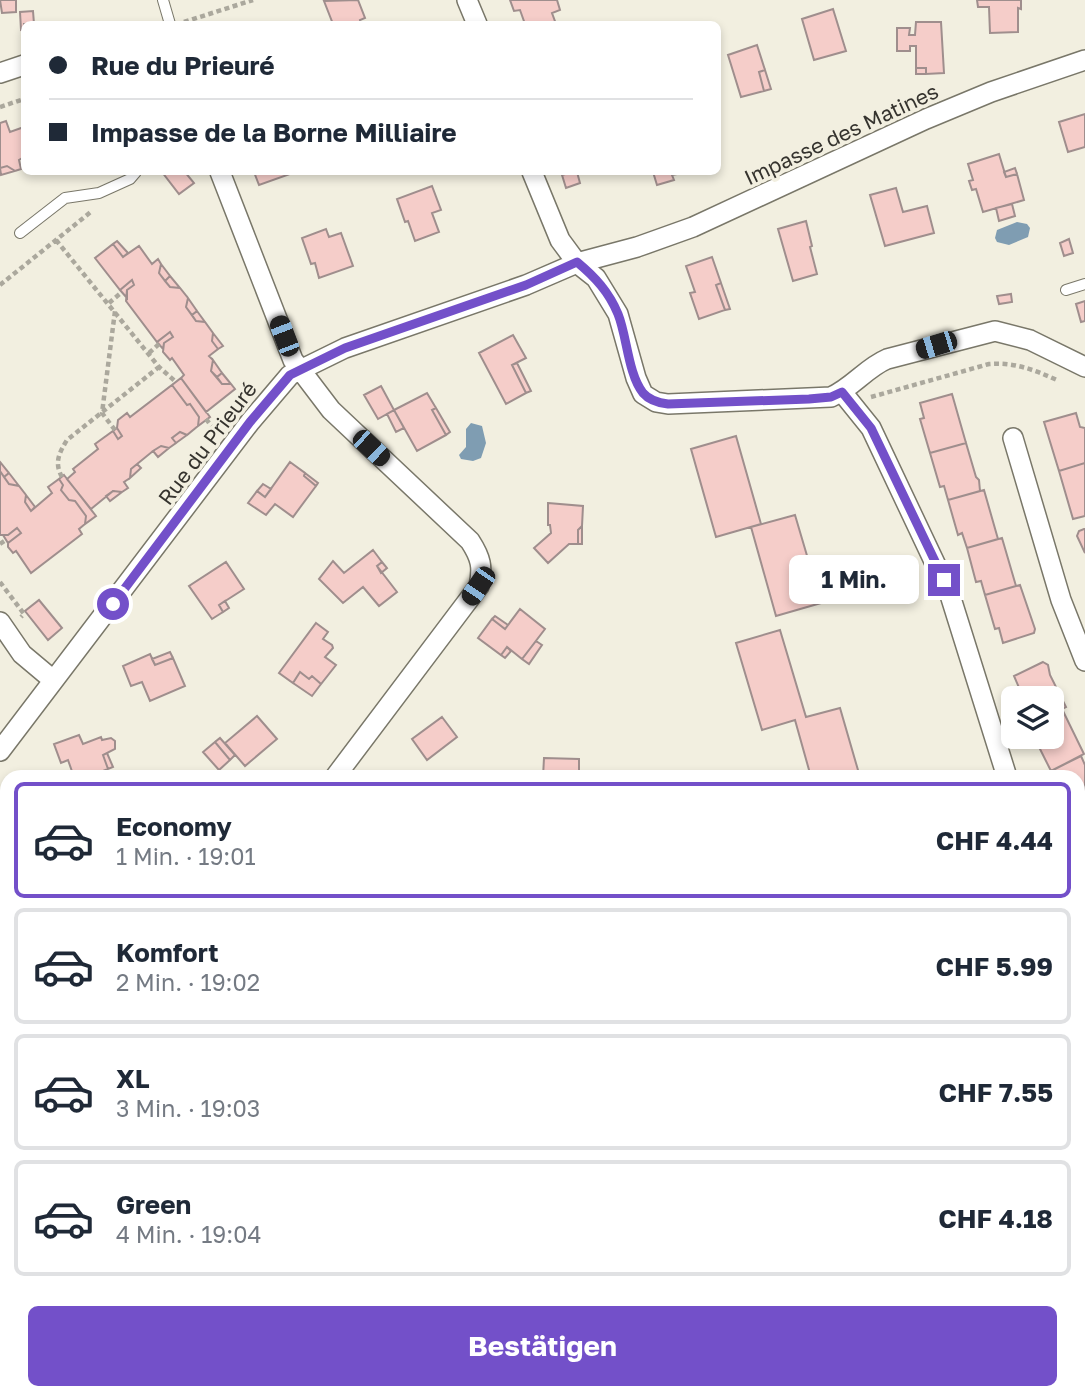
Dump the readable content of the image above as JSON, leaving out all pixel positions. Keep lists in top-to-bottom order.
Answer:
{
  "streets": {
    "street": ["Impasse des Matines", "Rue du Prieuré"]
  },
  "crossings": [
    ["Impasse des Matines", "Rue du Prieuré"]
  ],
  "page": {
    "banner": ["Rue du Prieuré", "Impasse de la Borne Milliaire"],
    "bubble": "1 Min.",
    "list": [
      {
        "name": "Economy",
        "note": "1 Min. · 19:01",
        "value": "CHF 4.44"
      },
      {
        "name": "Komfort",
        "note": "2 Min. · 19:02",
        "value": "CHF 5.99"
      },
      {
        "name": "XL",
        "note": "3 Min. · 19:03",
        "value": "CHF 7.55"
      },
      {
        "name": "Green",
        "note": "4 Min. · 19:04",
        "value": "CHF 4.18"
      }
    ],
    "buttons": "Bestätigen"
  }
}
